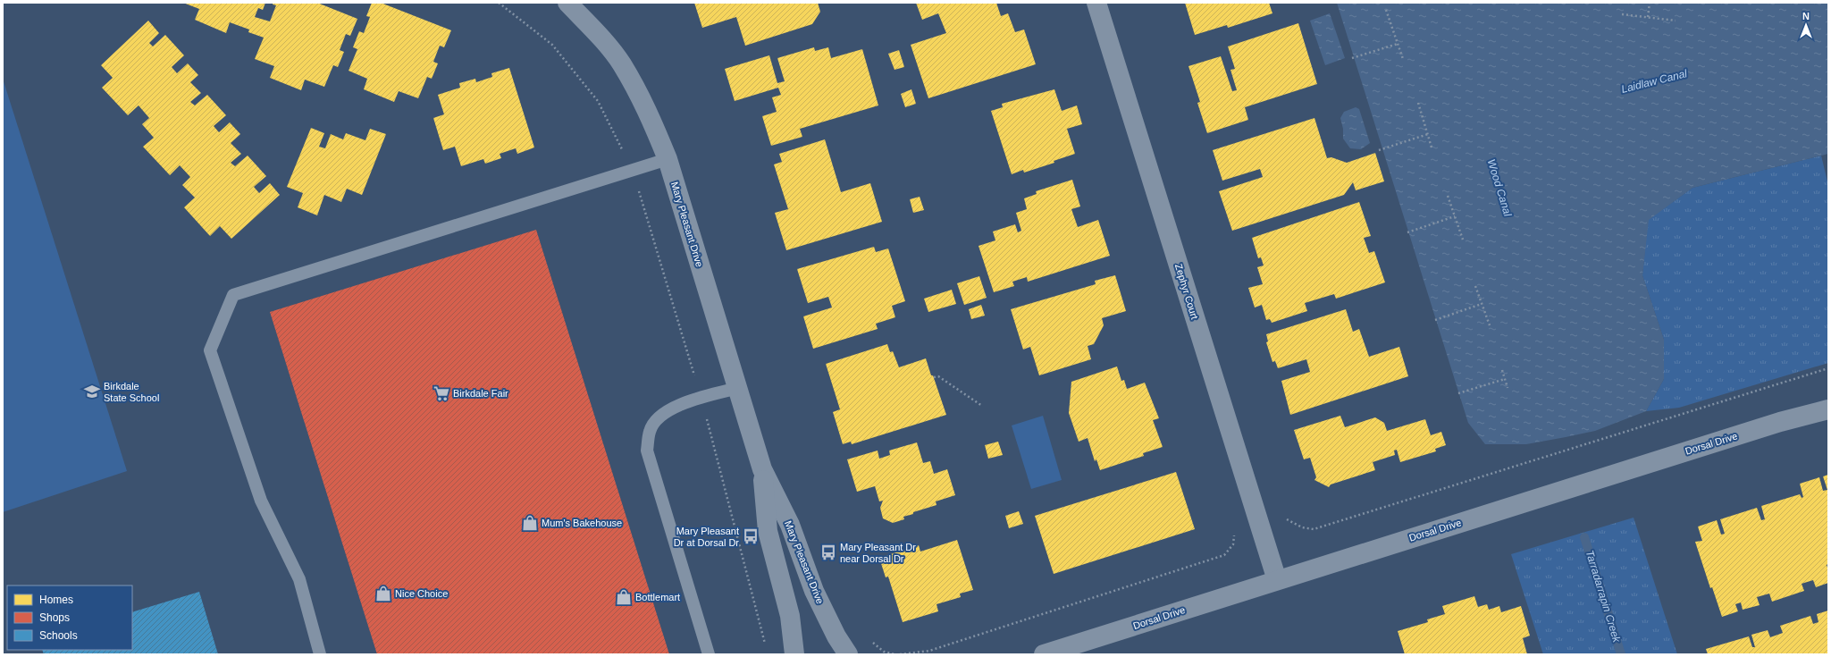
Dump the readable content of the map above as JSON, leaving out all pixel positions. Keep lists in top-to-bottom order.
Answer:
{
  "streets": {
    "street": ["Mary Pleasant Drive", "Zephyr Court", "Dorsal Drive"]
  },
  "crossings": [
    ["Zephyr Court", "Dorsal Drive"]
  ],
  "water": ["Laidlaw Canal", "Wood Canal", "Tarradarrapin Creek"],
  "places": {
    "school or university": ["Birkdale State School"],
    "supermarket": ["Birkdale Fair"],
    "shop": ["Mum's Bakehouse", "Nice Choice", "Bottlemart"],
    "bus stop": ["Mary Pleasant Dr at Dorsal Dr", "Mary Pleasant Dr near Dorsal Dr"]
  },
  "legend": ["Homes", "Shops", "Schools"],
  "north": "top"
}
